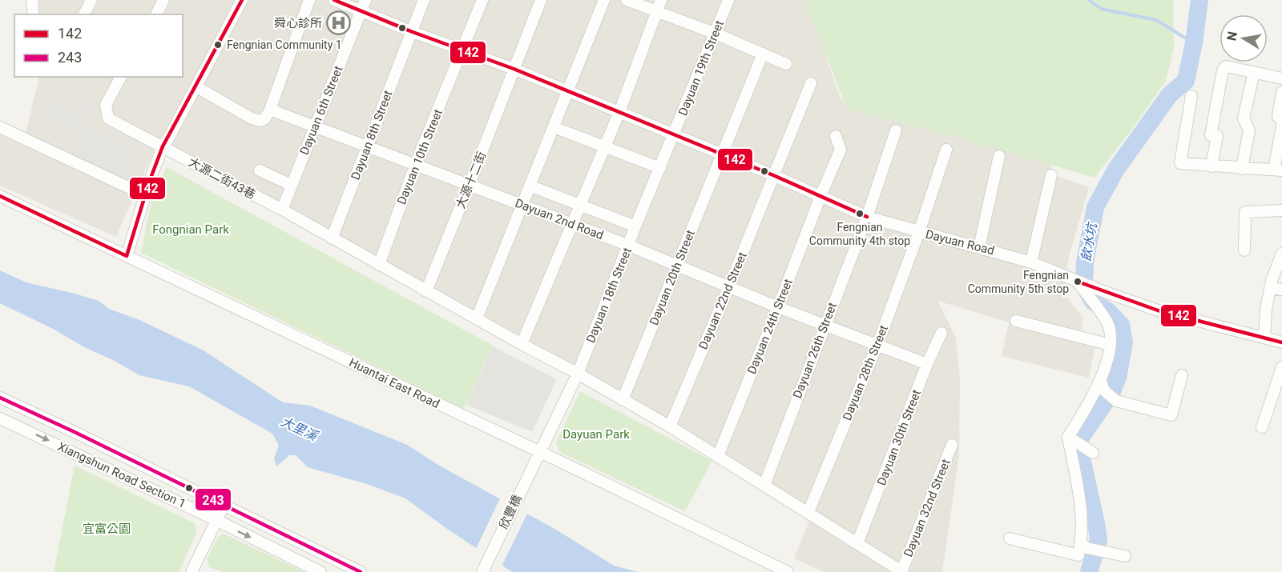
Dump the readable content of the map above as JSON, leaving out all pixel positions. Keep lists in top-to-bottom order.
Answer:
{
  "streets": {
    "street": [
      "Dayuan 19th Street",
      "Dayuan 6th Street",
      "Dayuan 8th Street",
      "Dayuan 10th Street",
      "大源二街43巷",
      "大源十二街",
      "Dayuan 2nd Road",
      "Dayuan Road",
      "Dayuan 20th Street",
      "Dayuan 18th Street",
      "Dayuan 22nd Street",
      "Dayuan 24th Street",
      "Dayuan 26th Street",
      "Dayuan 28th Street",
      "Huantai East Road",
      "Dayuan 30th Street",
      "Xiangshun Road Section 1",
      "Dayuan 32nd Street",
      "欣豐橋"
    ]
  },
  "crossings": [
    ["Dayuan 19th Street", "Dayuan Road"],
    ["Dayuan 19th Street", "Dayuan 18th Street"],
    ["Dayuan 6th Street", "大源二街43巷"],
    ["Dayuan 6th Street", "Dayuan 2nd Road"],
    ["Dayuan 6th Street", "Dayuan Road"],
    ["Dayuan 8th Street", "大源二街43巷"],
    ["Dayuan 8th Street", "Dayuan 2nd Road"],
    ["Dayuan 8th Street", "Dayuan Road"],
    ["Dayuan 10th Street", "大源二街43巷"],
    ["Dayuan 10th Street", "Dayuan 2nd Road"],
    ["Dayuan 10th Street", "Dayuan Road"],
    ["大源二街43巷", "大源十二街"],
    ["大源二街43巷", "Dayuan 20th Street"],
    ["大源二街43巷", "Dayuan 18th Street"],
    ["大源二街43巷", "Dayuan 22nd Street"],
    ["大源二街43巷", "Dayuan 24th Street"],
    ["大源二街43巷", "Dayuan 26th Street"],
    ["大源二街43巷", "Dayuan 28th Street"],
    ["大源二街43巷", "Dayuan 30th Street"],
    ["大源二街43巷", "Dayuan 32nd Street"],
    ["大源十二街", "Dayuan 2nd Road"],
    ["大源十二街", "Dayuan Road"],
    ["Dayuan 2nd Road", "Dayuan 20th Street"],
    ["Dayuan 2nd Road", "Dayuan 18th Street"],
    ["Dayuan 2nd Road", "Dayuan 22nd Street"],
    ["Dayuan 2nd Road", "Dayuan 24th Street"],
    ["Dayuan 2nd Road", "Dayuan 26th Street"],
    ["Dayuan 2nd Road", "Dayuan 28th Street"],
    ["Dayuan 2nd Road", "Dayuan 30th Street"],
    ["Dayuan Road", "Dayuan 20th Street"],
    ["Dayuan Road", "Dayuan 18th Street"],
    ["Dayuan Road", "Dayuan 22nd Street"],
    ["Dayuan Road", "Dayuan 24th Street"],
    ["Dayuan Road", "Dayuan 26th Street"],
    ["Dayuan Road", "Dayuan 28th Street"],
    ["Dayuan 18th Street", "Huantai East Road"],
    ["Dayuan 18th Street", "欣豐橋"],
    ["Huantai East Road", "欣豐橋"]
  ],
  "water": ["飲水坑", "大里溪"],
  "parks": ["Fongnian Park", "Dayuan Park", "宜富公園"],
  "places": {
    "hospital": ["舜心診所"],
    "other": ["Fengnian Community 1", "Fengnian Community 4th stop", "Fengnian Community 5th stop"]
  },
  "lines": ["transit line 142", "transit line 243"],
  "legend": ["142", "243"],
  "north": "left"
}
